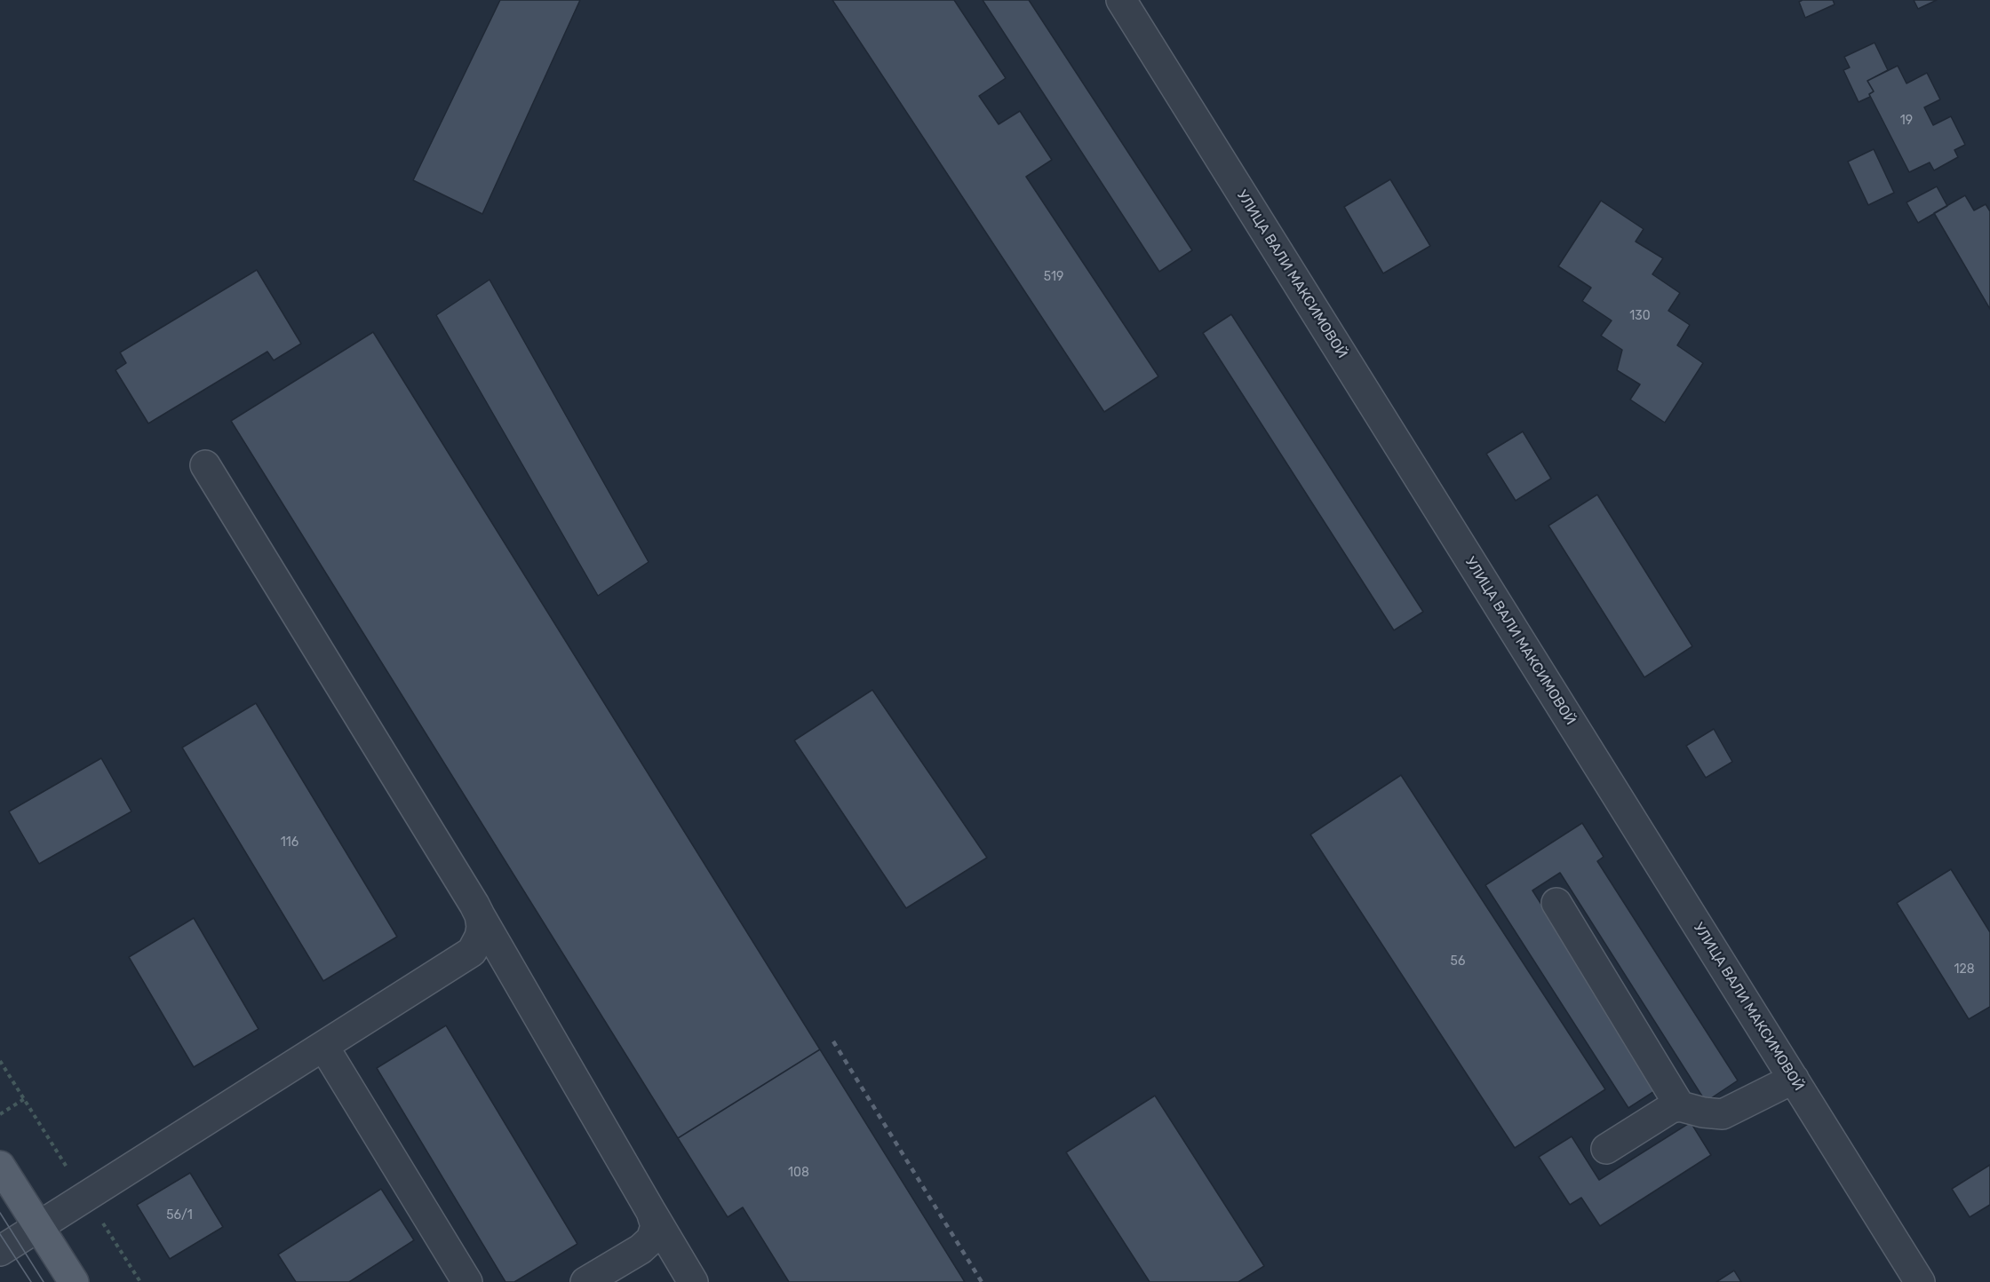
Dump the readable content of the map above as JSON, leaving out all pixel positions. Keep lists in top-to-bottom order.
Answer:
{
  "streets": {
    "street": ["УЛИЦА ВАЛИ МАКСИМОВОЙ"]
  },
  "house_numbers": [
    "19",
    "519",
    "130",
    "116",
    "56",
    "128",
    "108",
    "56/1"
  ]
}
